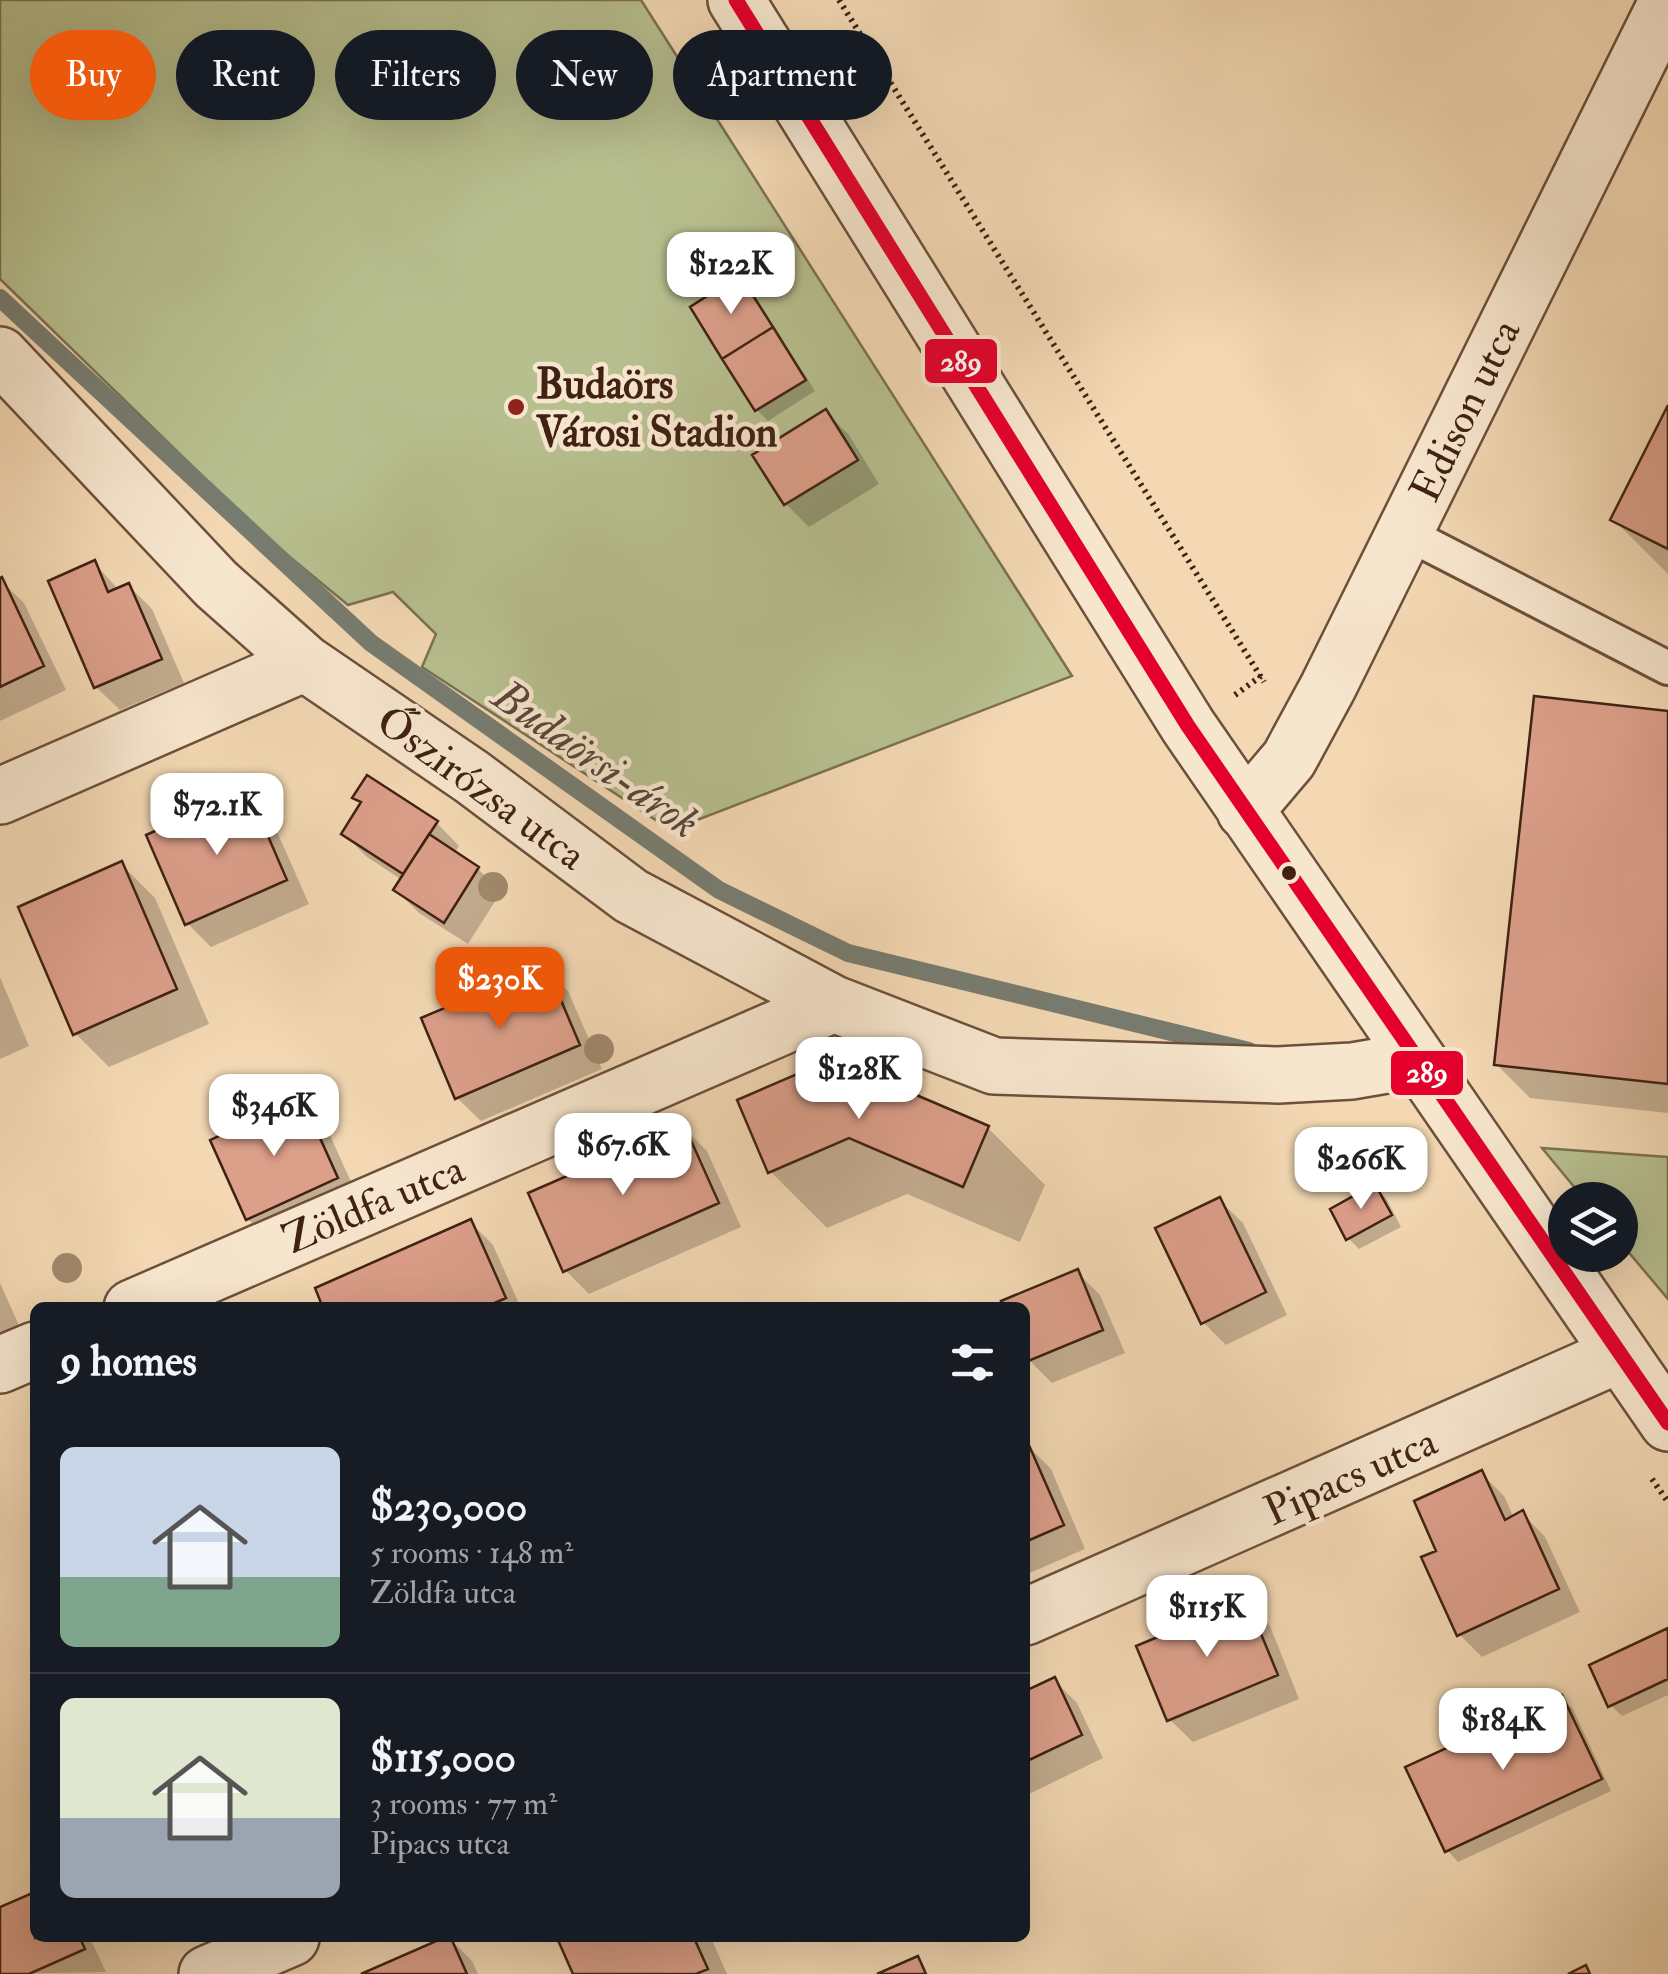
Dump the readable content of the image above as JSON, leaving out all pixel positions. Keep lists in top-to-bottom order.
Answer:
{
  "streets": {
    "street": [
      "Edison utca",
      "Őszirózsa utca",
      "Zöldfa utca",
      "Pipacs utca"
    ]
  },
  "crossings": [
    ["Őszirózsa utca", "Zöldfa utca"]
  ],
  "water": ["Budaörsi-árok"],
  "places": ["Budaörs Városi Stadion"],
  "lines": ["transit line 289"],
  "page": {
    "chip": [
      "Buy",
      "Rent",
      "Filters",
      "New",
      "Apartment"
    ],
    "price": [
      "$122K",
      "$72.1K",
      "$230K",
      "$128K",
      "$346K",
      "$67.6K",
      "$266K",
      "$115K",
      "$184K"
    ],
    "heading": "9 homes",
    "list": [
      {
        "name": "$230,000",
        "note": "5 rooms · 148 m² · Zöldfa utca"
      },
      {
        "name": "$115,000",
        "note": "3 rooms · 77 m² · Pipacs utca"
      }
    ]
  }
}
